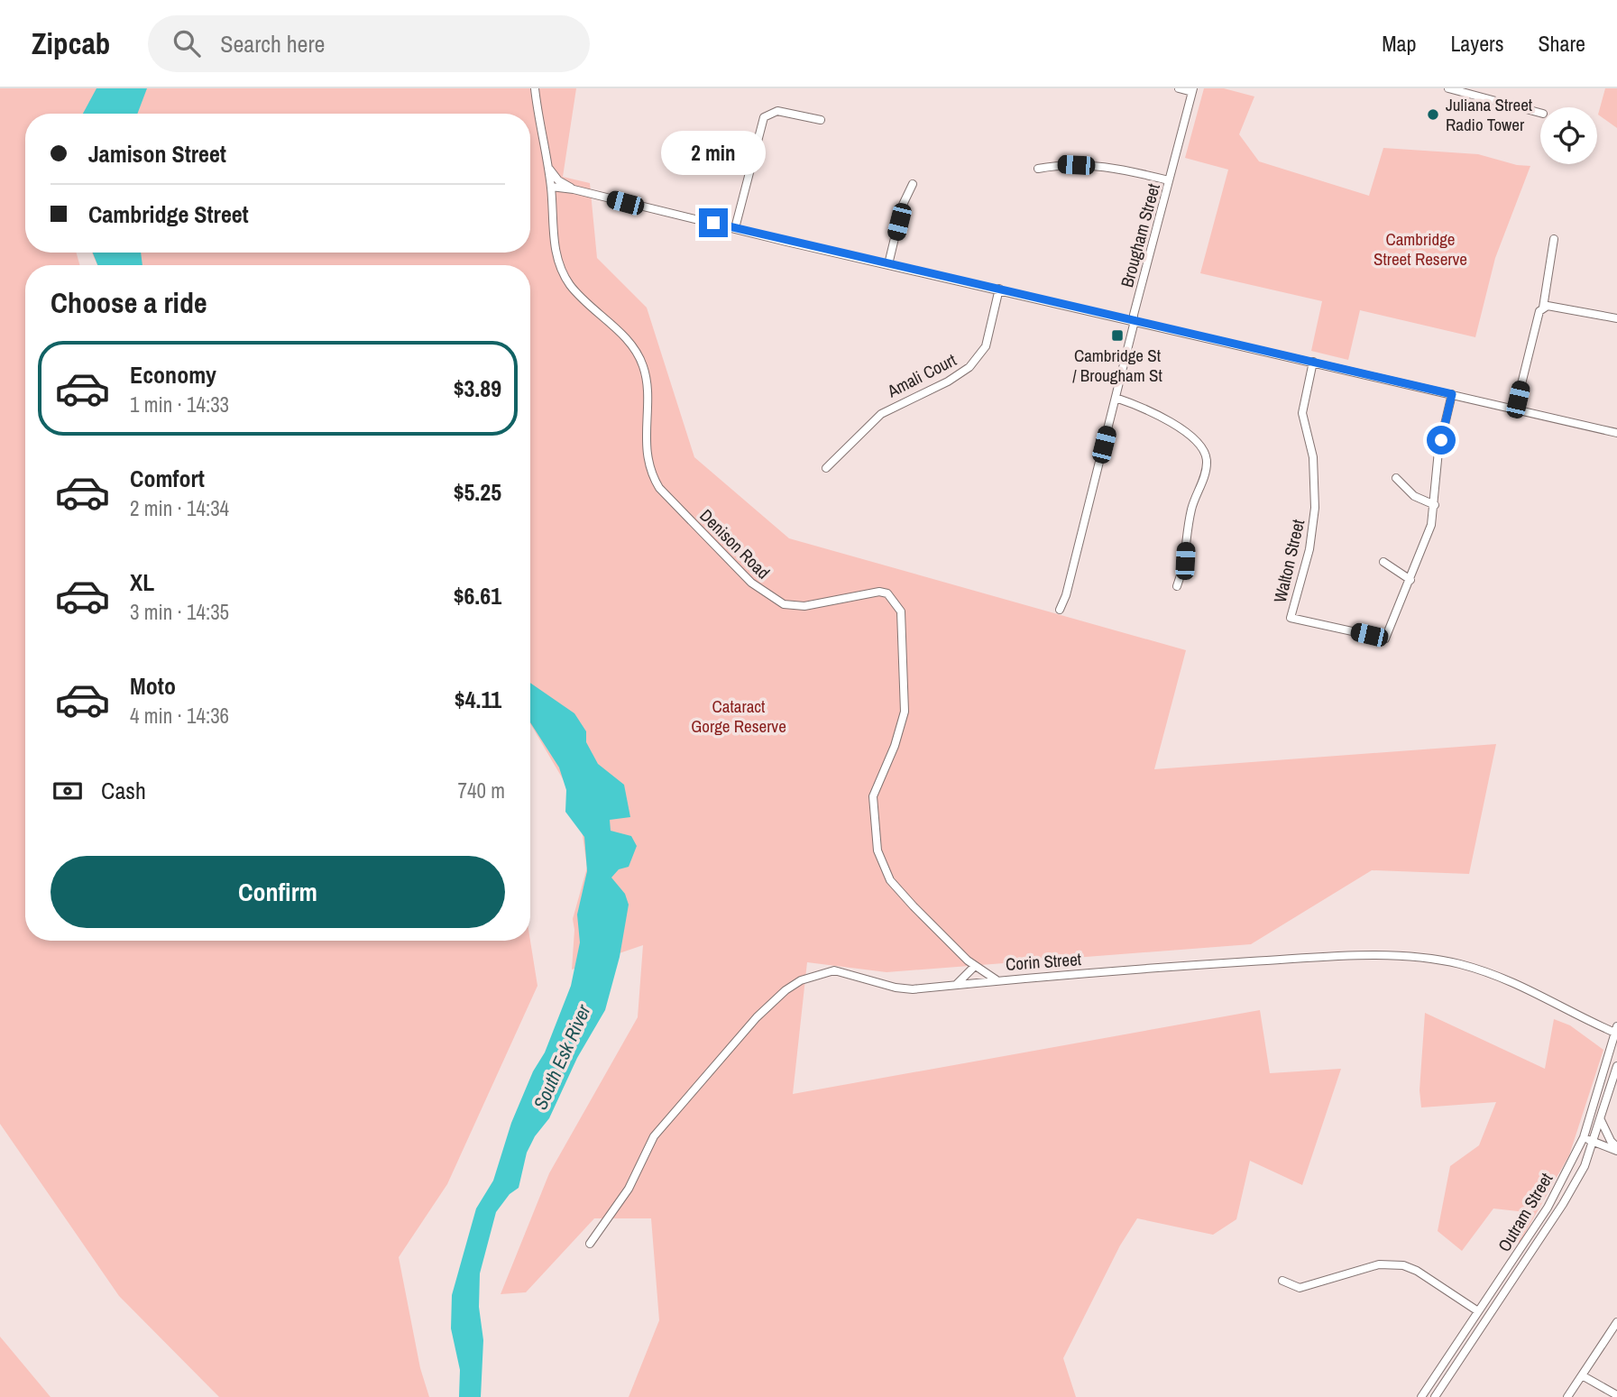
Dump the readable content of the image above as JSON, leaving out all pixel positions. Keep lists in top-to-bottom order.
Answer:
{
  "streets": {
    "street": [
      "Brougham Street",
      "Amali Court",
      "Denison Road",
      "Walton Street",
      "Corin Street",
      "Outram Street"
    ]
  },
  "crossings": [
    ["Denison Road", "Corin Street"],
    ["Corin Street", "Outram Street"]
  ],
  "water": ["South Esk River"],
  "parks": ["Cambridge Street Reserve", "Cataract Gorge Reserve"],
  "places": {
    "other": ["Juliana Street Radio Tower"],
    "transit": ["Cambridge St / Brougham St"]
  },
  "page": {
    "header": "Zipcab",
    "search": "Search here",
    "nav": ["Map", "Layers", "Share"],
    "banner": ["Jamison Street", "Cambridge Street"],
    "bubble": "2 min",
    "heading": "Choose a ride",
    "list": [
      {
        "name": "Economy",
        "note": "1 min · 14:33",
        "value": "$3.89"
      },
      {
        "name": "Comfort",
        "note": "2 min · 14:34",
        "value": "$5.25"
      },
      {
        "name": "XL",
        "note": "3 min · 14:35",
        "value": "$6.61"
      },
      {
        "name": "Moto",
        "note": "4 min · 14:36",
        "value": "$4.11"
      }
    ],
    "pay": ["Cash", "740 m"],
    "buttons": "Confirm"
  }
}
